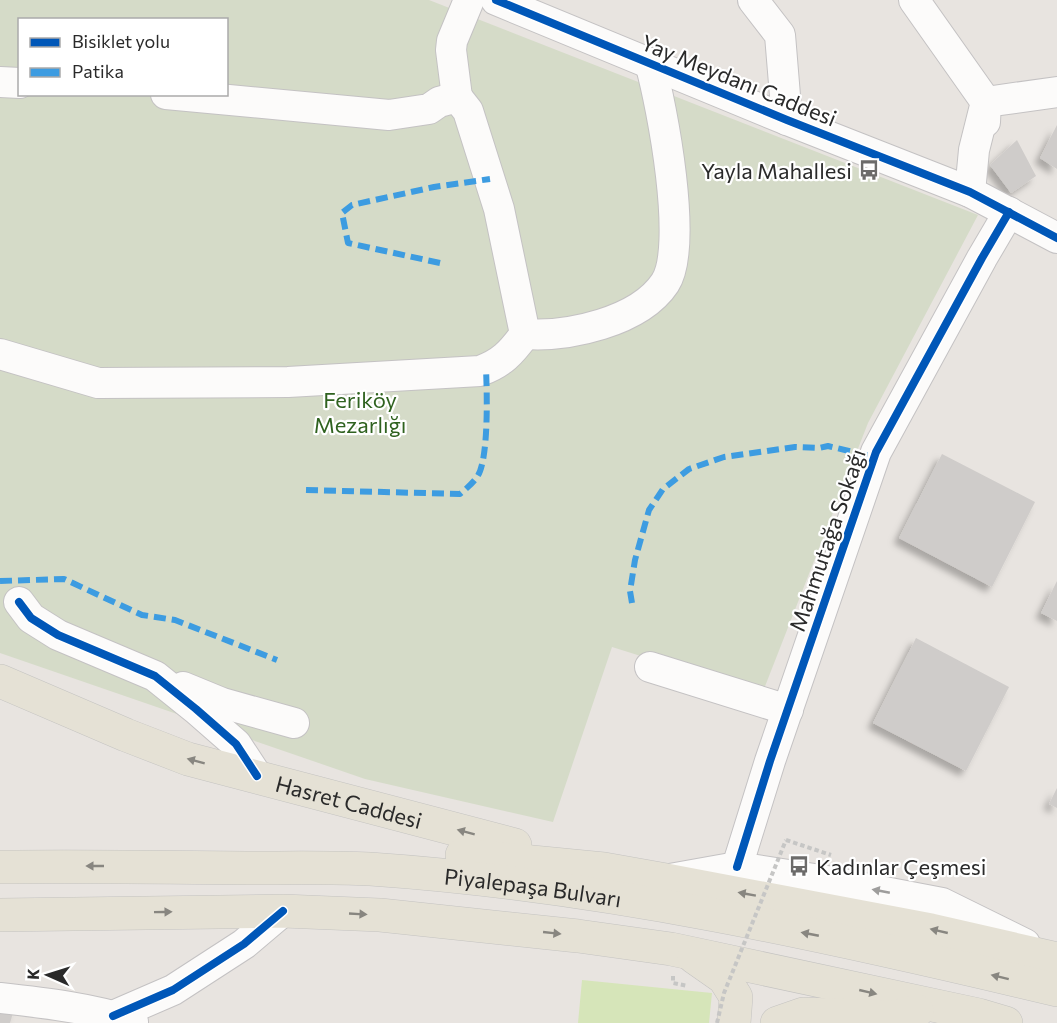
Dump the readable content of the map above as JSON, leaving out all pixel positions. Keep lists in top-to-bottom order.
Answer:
{
  "streets": {
    "main road": ["Hasret Caddesi", "Piyalepaşa Bulvarı"],
    "street": ["Yay Meydanı Caddesi", "Mahmutağa Sokağı"]
  },
  "crossings": [
    ["Yay Meydanı Caddesi", "Mahmutağa Sokağı"]
  ],
  "parks": ["Feriköy Mezarlığı"],
  "places": {
    "bus stop": ["Yayla Mahallesi", "Kadınlar Çeşmesi"]
  },
  "legend": ["Bisiklet yolu", "Patika"],
  "north": "left"
}
